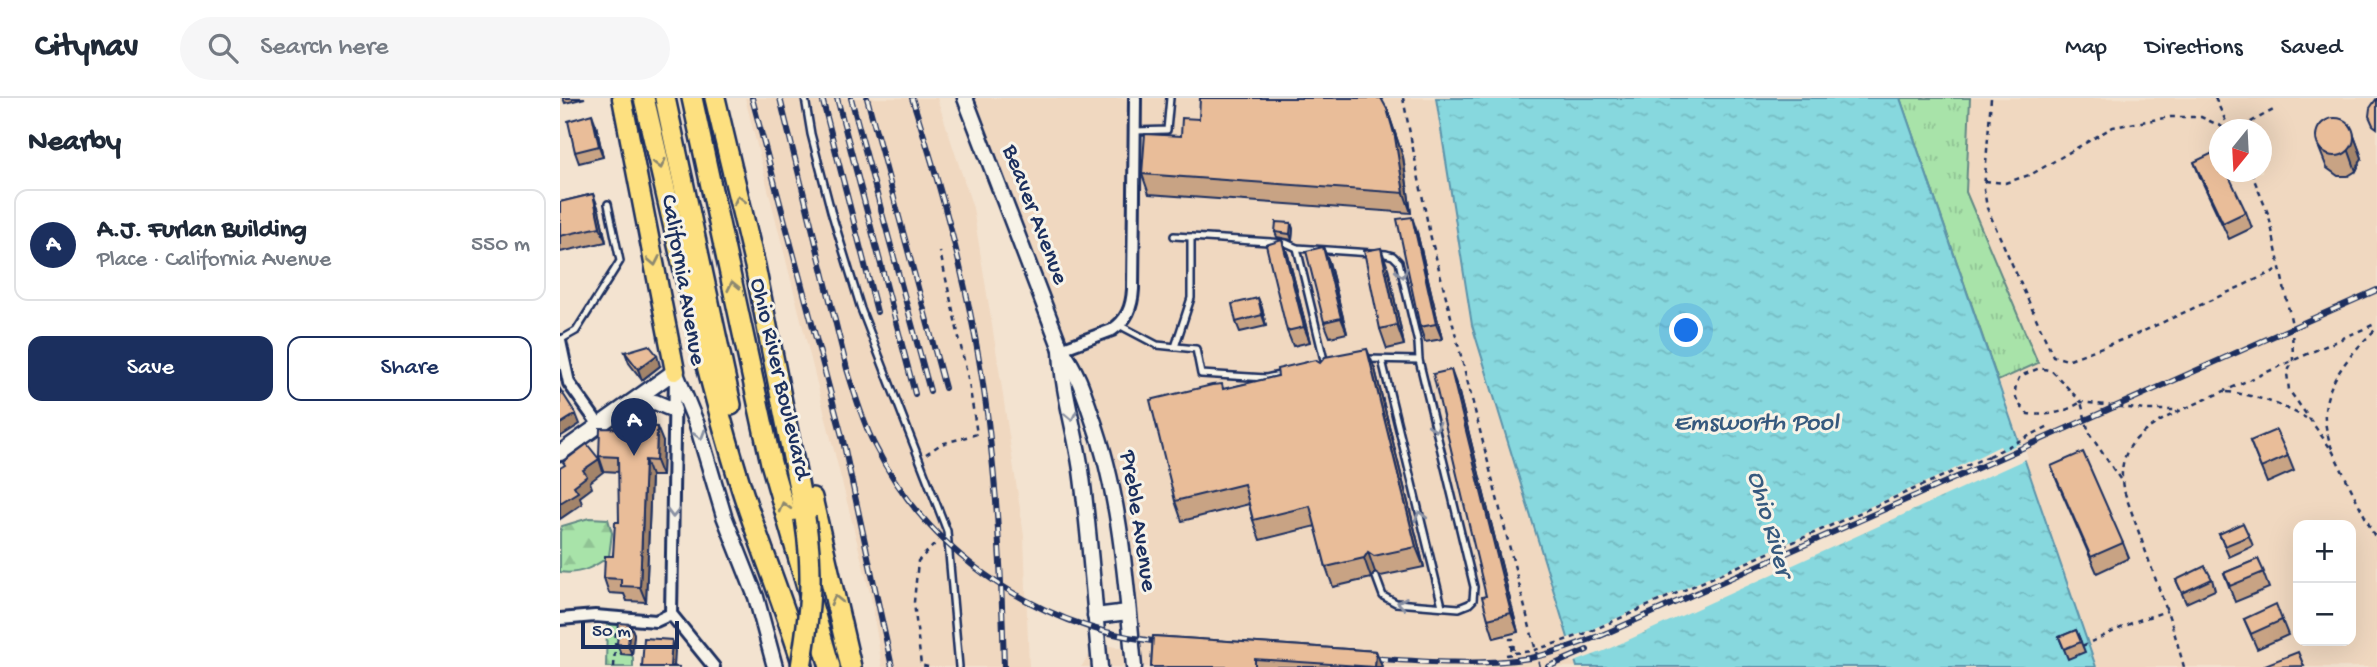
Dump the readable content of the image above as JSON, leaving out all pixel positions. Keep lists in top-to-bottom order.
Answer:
{
  "streets": {
    "highway": ["Ohio River Boulevard"],
    "main road": ["California Avenue"],
    "street": ["Beaver Avenue", "Preble Avenue"]
  },
  "crossings": [
    ["Beaver Avenue", "Preble Avenue"]
  ],
  "one_way": ["California Avenue"],
  "water": ["Emsworth Pool", "Ohio River"],
  "scale_bar": "50 m",
  "north": "bottom",
  "page": {
    "header": "Citynav",
    "search": "Search here",
    "nav": ["Map", "Directions", "Saved"],
    "heading": "Nearby",
    "list": [
      {
        "mark": "A",
        "name": "A.J. Furlan Building",
        "note": "Place · California Avenue",
        "value": "550 m"
      }
    ],
    "buttons": ["Save", "Share"],
    "pins": "A",
    "map_buttons": ["+", "−"],
    "scale": "50 m"
  }
}
